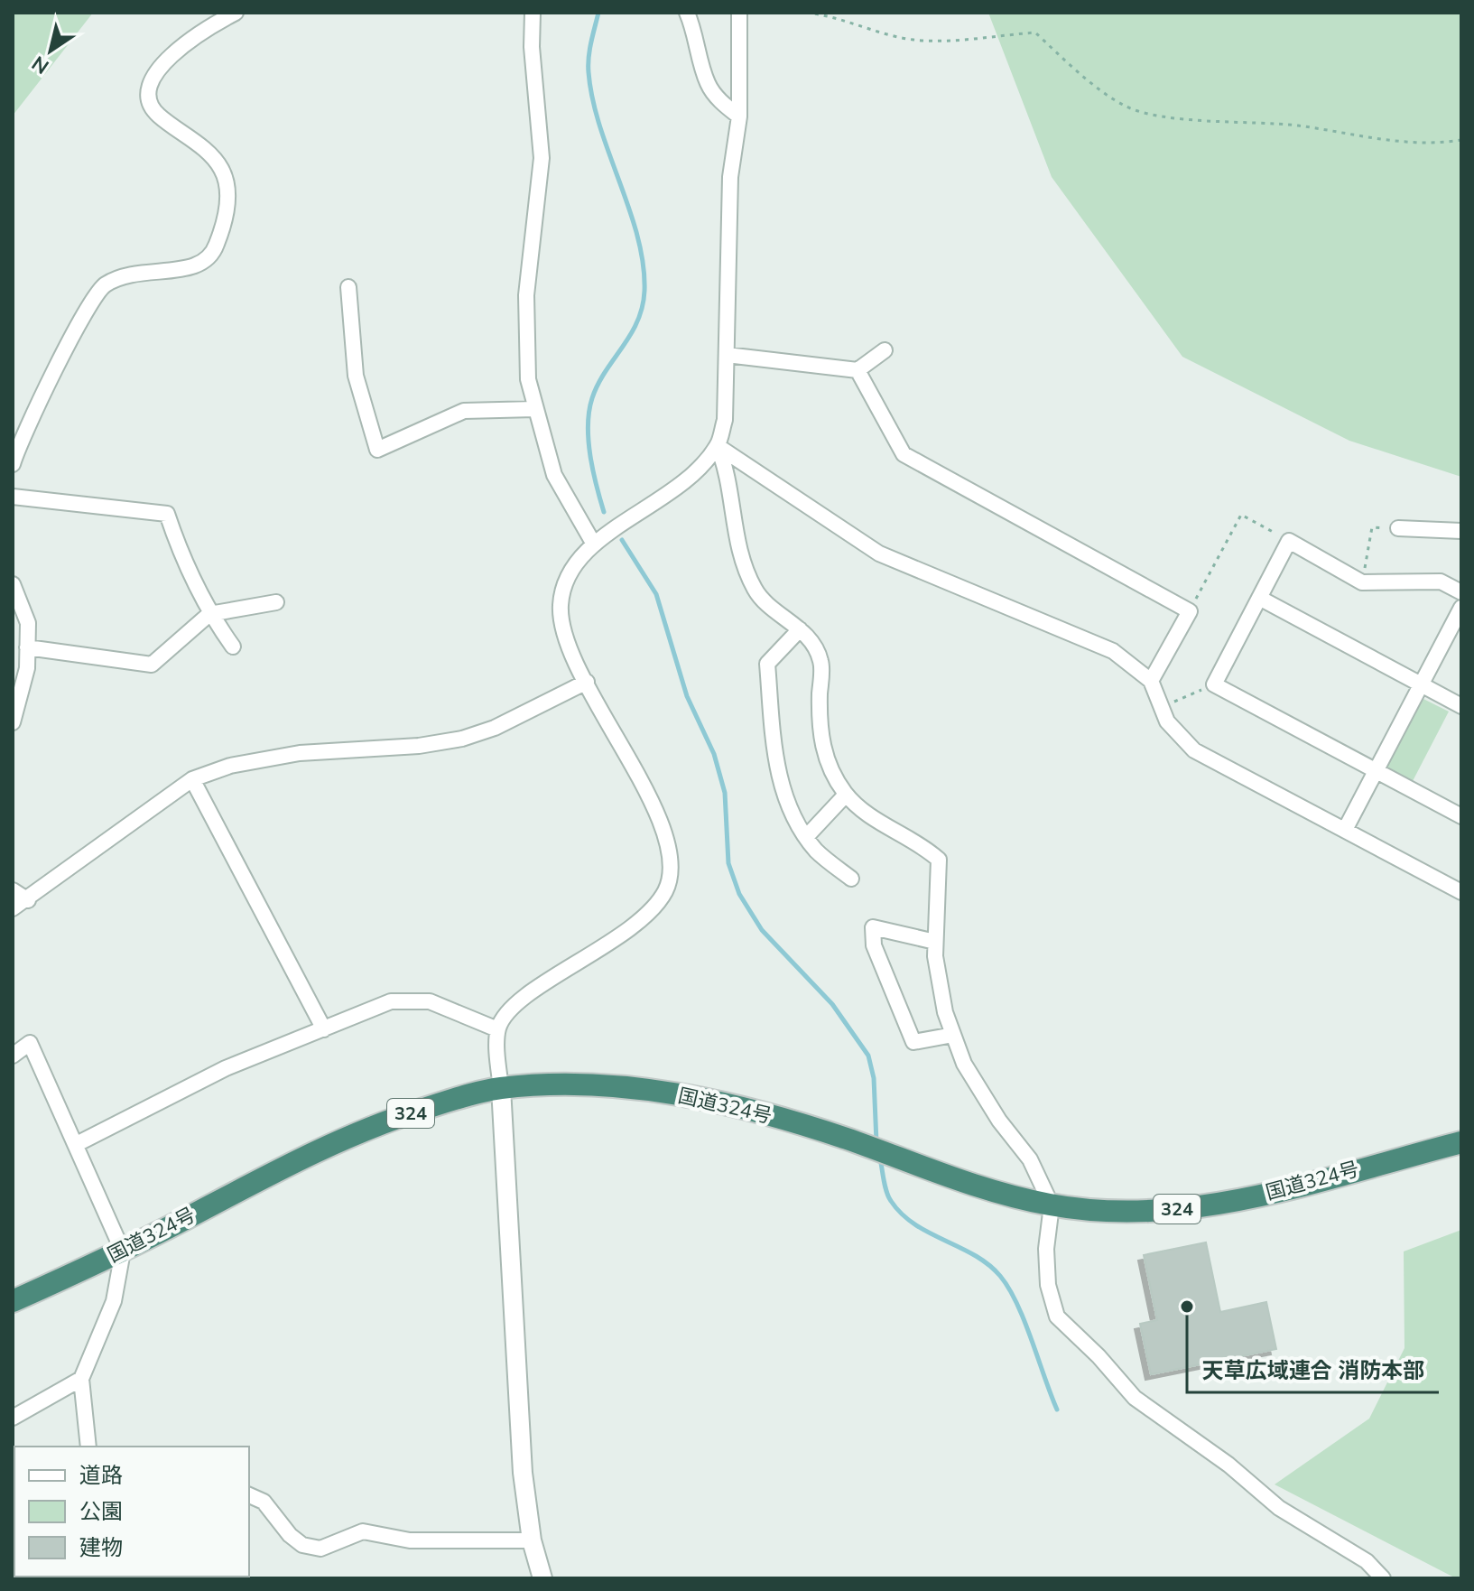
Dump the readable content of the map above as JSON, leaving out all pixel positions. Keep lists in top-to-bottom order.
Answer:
{
  "streets": {
    "highway": ["国道324号", "324"]
  },
  "places": ["天草広域連合 消防本部"],
  "legend": ["道路", "公園", "建物"],
  "north": "bottom left"
}
